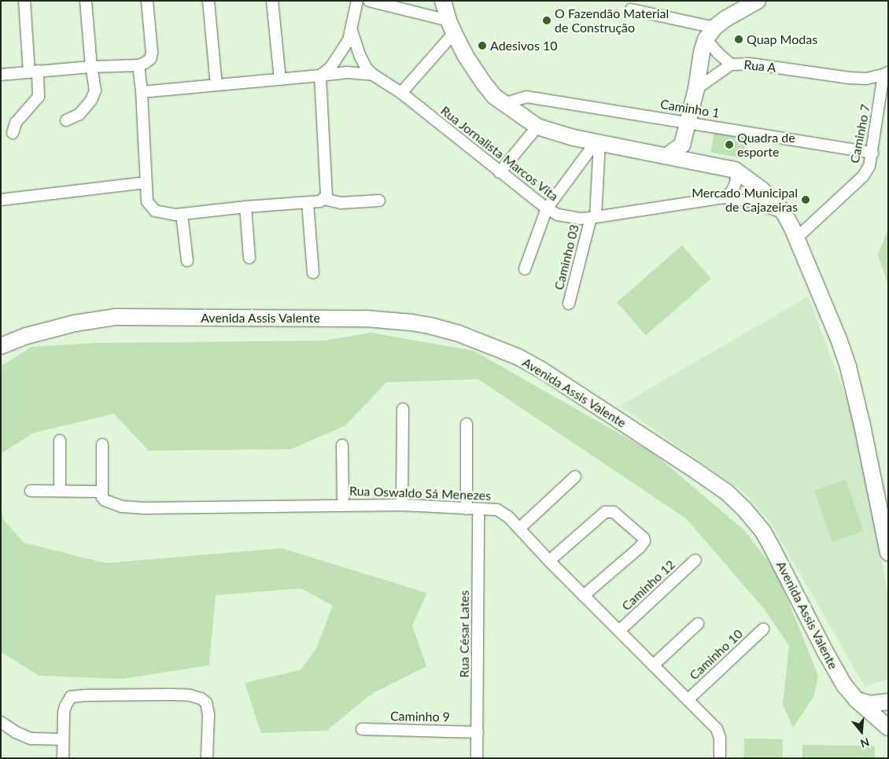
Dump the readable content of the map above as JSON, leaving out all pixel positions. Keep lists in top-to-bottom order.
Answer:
{
  "streets": {
    "main road": ["Avenida Assis Valente"],
    "street": [
      "Rua A",
      "Caminho 1",
      "Caminho 7",
      "Rua Jornalista Marcos Vita",
      "Caminho 03",
      "Rua Oswaldo Sá Menezes",
      "Caminho 12",
      "Rua César Lates",
      "Caminho 10",
      "Caminho 9"
    ]
  },
  "crossings": [
    ["Rua A", "Caminho 7"],
    ["Caminho 1", "Caminho 7"],
    ["Rua Jornalista Marcos Vita", "Caminho 03"],
    ["Rua Oswaldo Sá Menezes", "Caminho 12"],
    ["Rua Oswaldo Sá Menezes", "Rua César Lates"],
    ["Rua Oswaldo Sá Menezes", "Caminho 10"],
    ["Rua César Lates", "Caminho 9"]
  ],
  "places": [
    "O Fazendão Material de Construção",
    "Quap Modas",
    "Adesivos 10",
    "Quadra de esporte",
    "Mercado Municipal de Cajazeiras"
  ],
  "north": "bottom"
}
